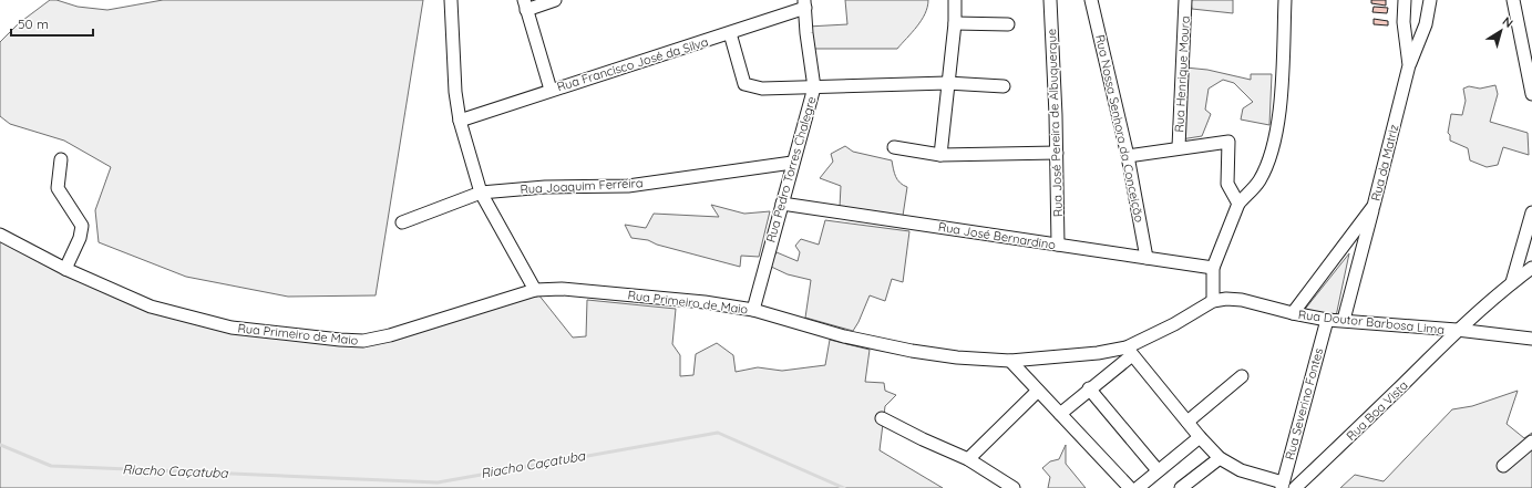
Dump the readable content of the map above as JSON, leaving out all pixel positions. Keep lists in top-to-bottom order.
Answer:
{
  "streets": {
    "street": [
      "Rua Francisco José da Silva",
      "Rua Henrique Moura",
      "Rua José Pereira de Albuquerque",
      "Rua Nossa Senhora da Conceição",
      "Rua da Matriz",
      "Rua Pedro Torres Chalegre",
      "Rua Joaquim Ferreira",
      "Rua José Bernardino",
      "Rua Primeiro de Maio",
      "Rua Doutor Barbosa Lima",
      "Rua Severino Fontes",
      "Rua Boa Vista"
    ]
  },
  "crossings": [
    ["Rua Francisco José da Silva", "Rua Pedro Torres Chalegre"],
    ["Rua José Pereira de Albuquerque", "Rua José Bernardino"],
    ["Rua Nossa Senhora da Conceição", "Rua José Bernardino"],
    ["Rua da Matriz", "Rua Doutor Barbosa Lima"],
    ["Rua Pedro Torres Chalegre", "Rua Joaquim Ferreira"],
    ["Rua Pedro Torres Chalegre", "Rua José Bernardino"],
    ["Rua Pedro Torres Chalegre", "Rua Primeiro de Maio"],
    ["Rua Primeiro de Maio", "Rua Doutor Barbosa Lima"],
    ["Rua Doutor Barbosa Lima", "Rua Severino Fontes"],
    ["Rua Doutor Barbosa Lima", "Rua Boa Vista"]
  ],
  "water": ["Riacho Caçatuba"],
  "scale_bar": "50 m",
  "north": "top right"
}
